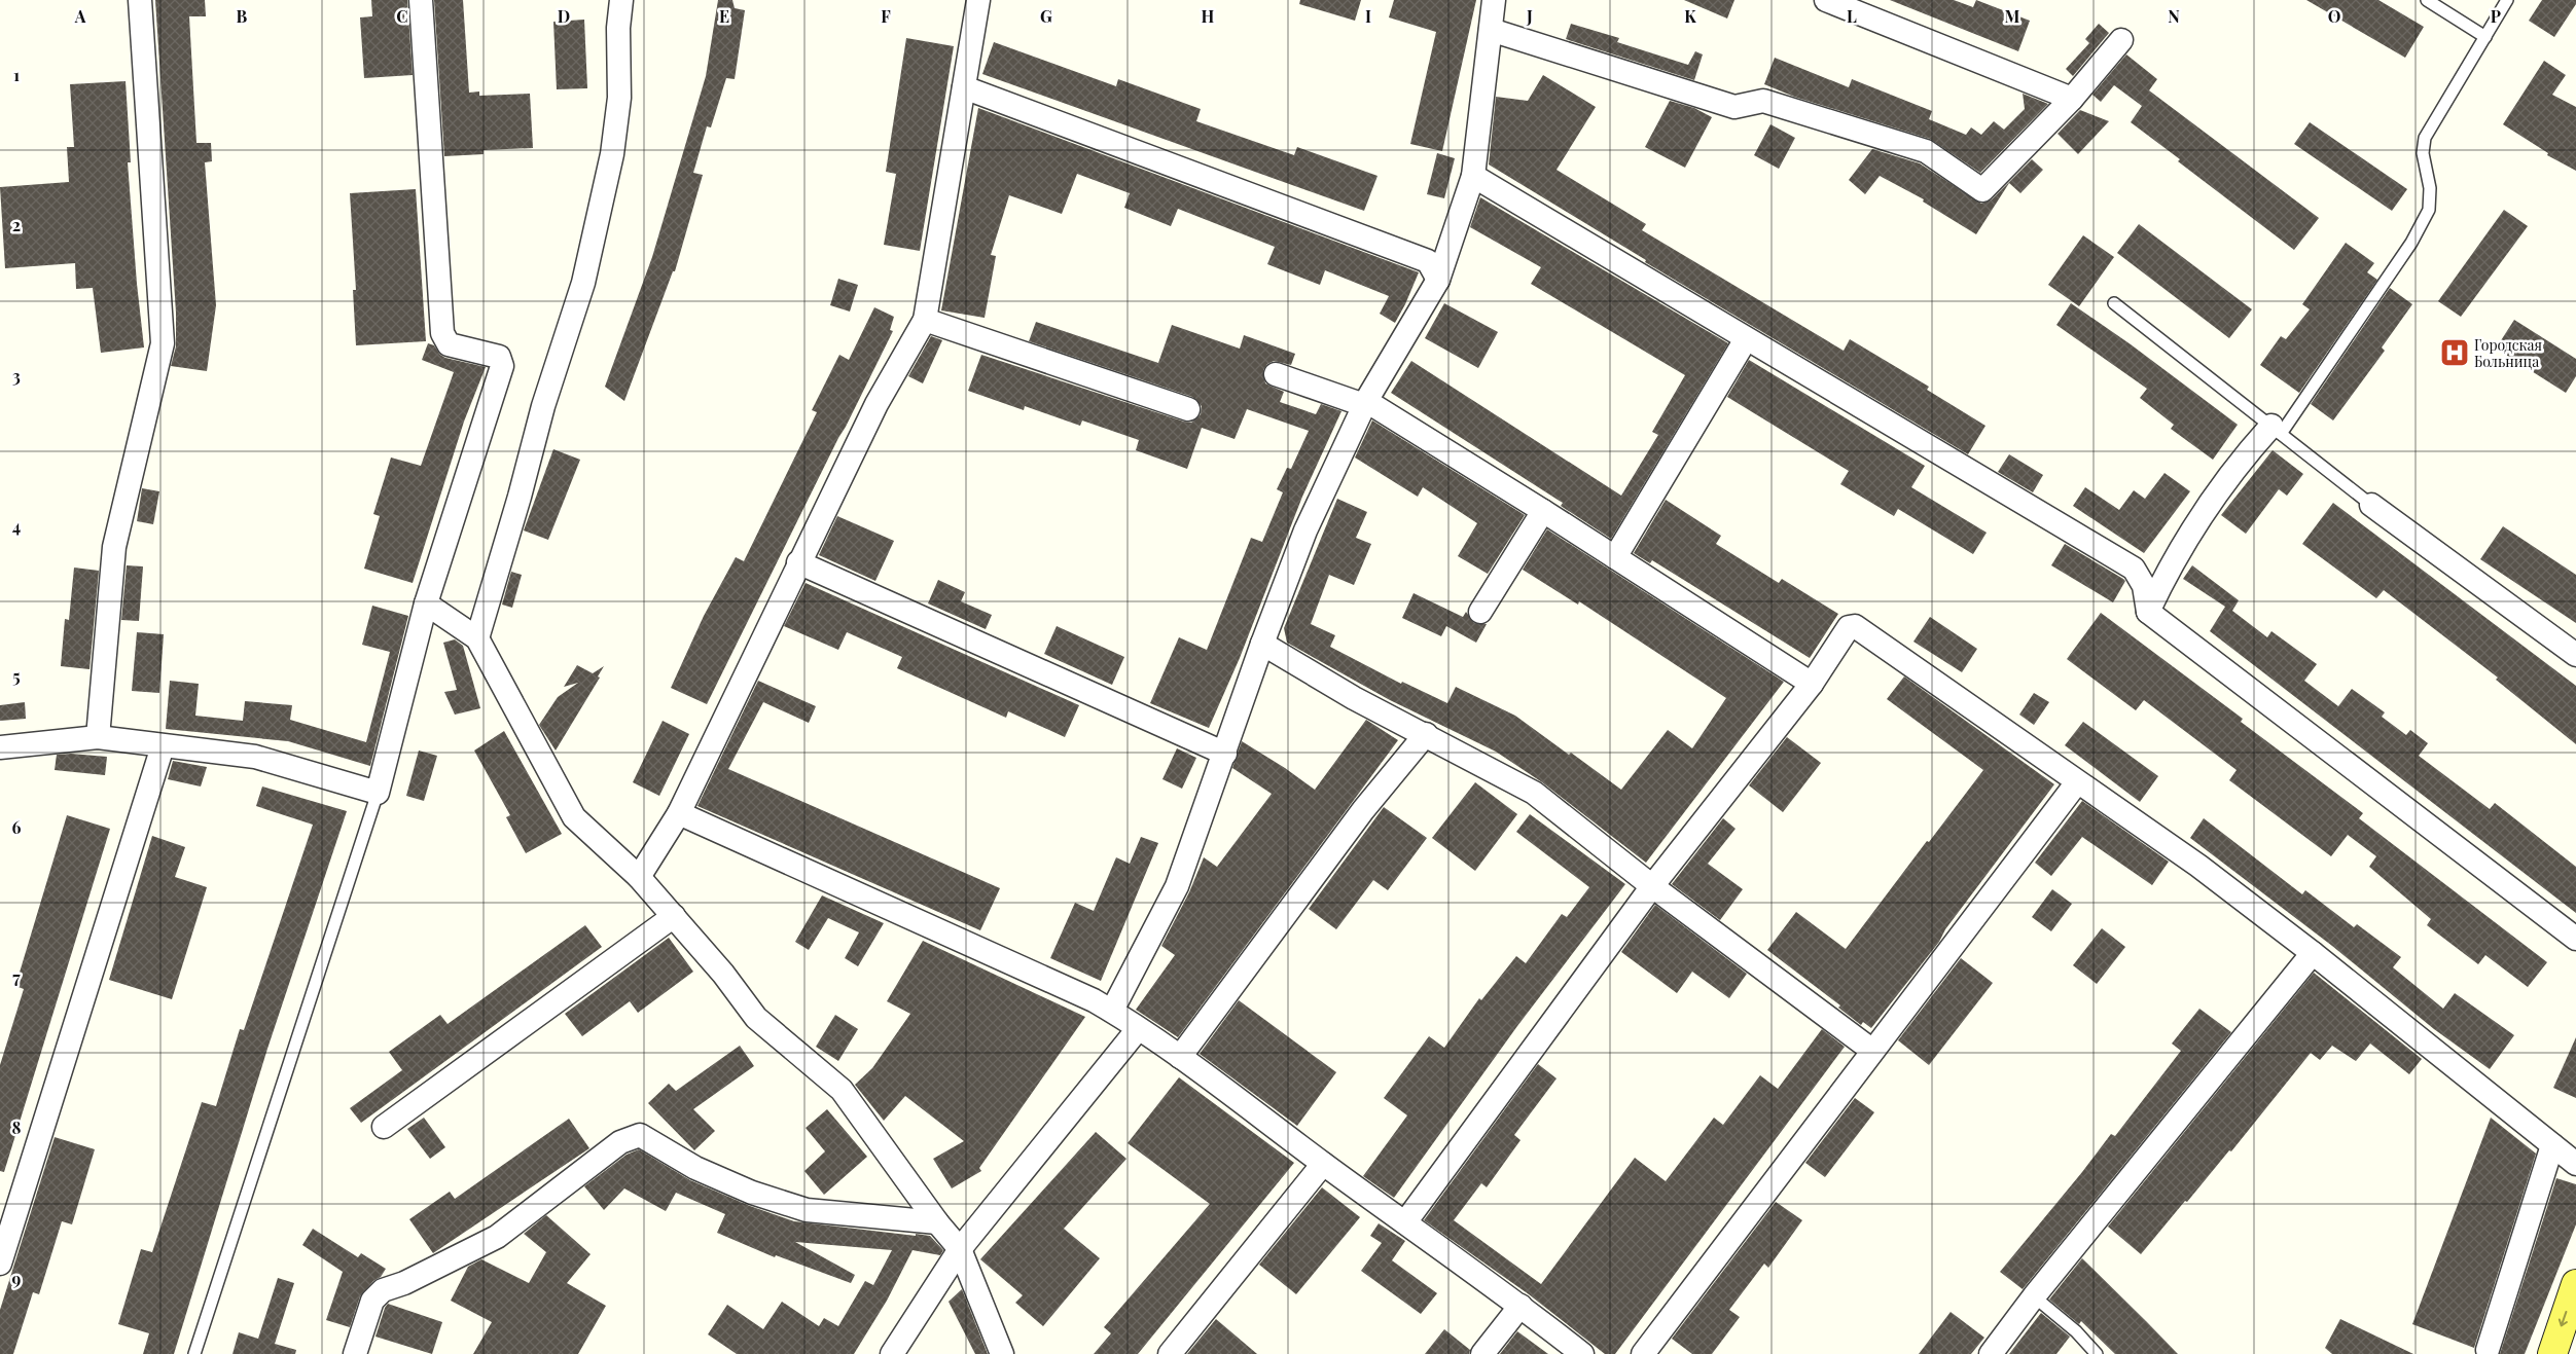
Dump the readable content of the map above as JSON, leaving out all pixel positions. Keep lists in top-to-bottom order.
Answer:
{
  "places": {
    "hospital": ["Городская Больница"]
  },
  "grid": {
    "columns": [
      "A",
      "B",
      "C",
      "D",
      "E",
      "F",
      "G",
      "H",
      "I",
      "J",
      "K",
      "L",
      "M",
      "N",
      "O",
      "P"
    ],
    "rows": [
      "1",
      "2",
      "3",
      "4",
      "5",
      "6",
      "7",
      "8",
      "9"
    ]
  }
}
